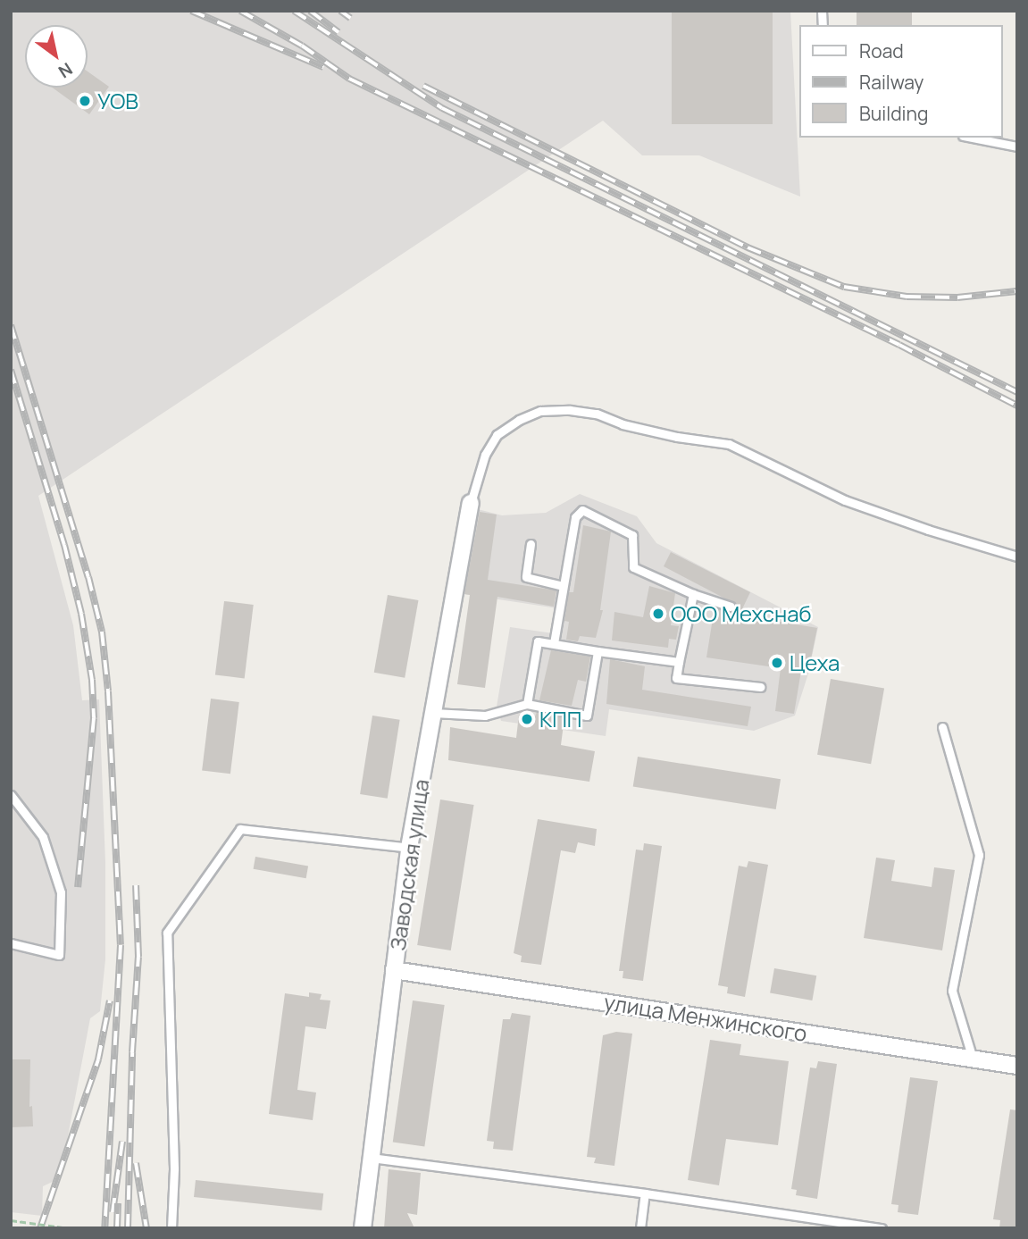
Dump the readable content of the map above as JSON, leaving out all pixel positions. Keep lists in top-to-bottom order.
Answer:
{
  "streets": {
    "street": ["Заводская улица", "улица Менжинского"]
  },
  "crossings": [
    ["Заводская улица", "улица Менжинского"]
  ],
  "places": [
    "УОВ",
    "ООО Мехснаб",
    "Цеха",
    "КПП"
  ],
  "legend": ["Road", "Railway", "Building"],
  "north": "bottom right"
}
